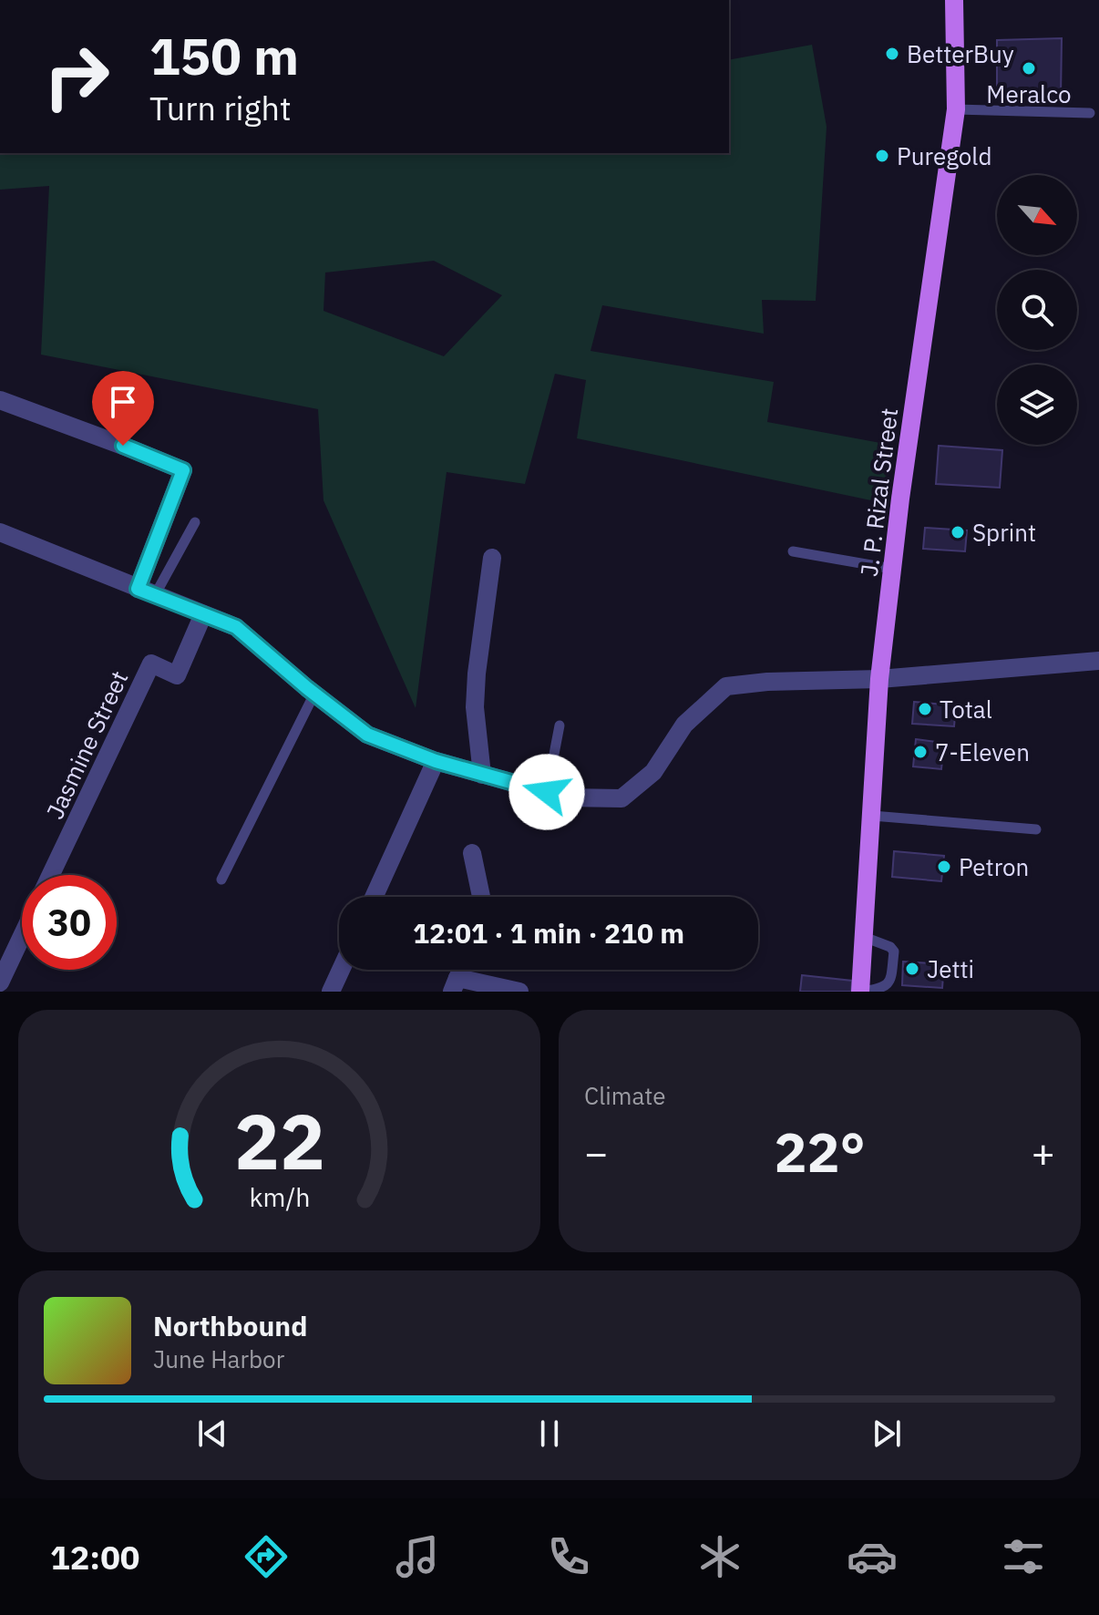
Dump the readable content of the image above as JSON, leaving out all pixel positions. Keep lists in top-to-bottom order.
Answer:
{
  "streets": {
    "main road": ["J. P. Rizal Street"],
    "street": ["Jasmine Street"]
  },
  "places": [
    "BetterBuy",
    "Meralco",
    "Puregold",
    "Sprint",
    "Total",
    "7-Eleven",
    "Petron",
    "Jetti"
  ],
  "north": "bottom right",
  "page": {
    "turn": ["150 m", "Turn right"],
    "limit": "30",
    "trip": "12:01 · 1 min · 210 m",
    "tile": "Climate",
    "heat": ["−", "22°", "+"],
    "song": ["Northbound", "June Harbor"],
    "tabs": "12:00",
    "gauge": ["22", "km/h"]
  }
}
